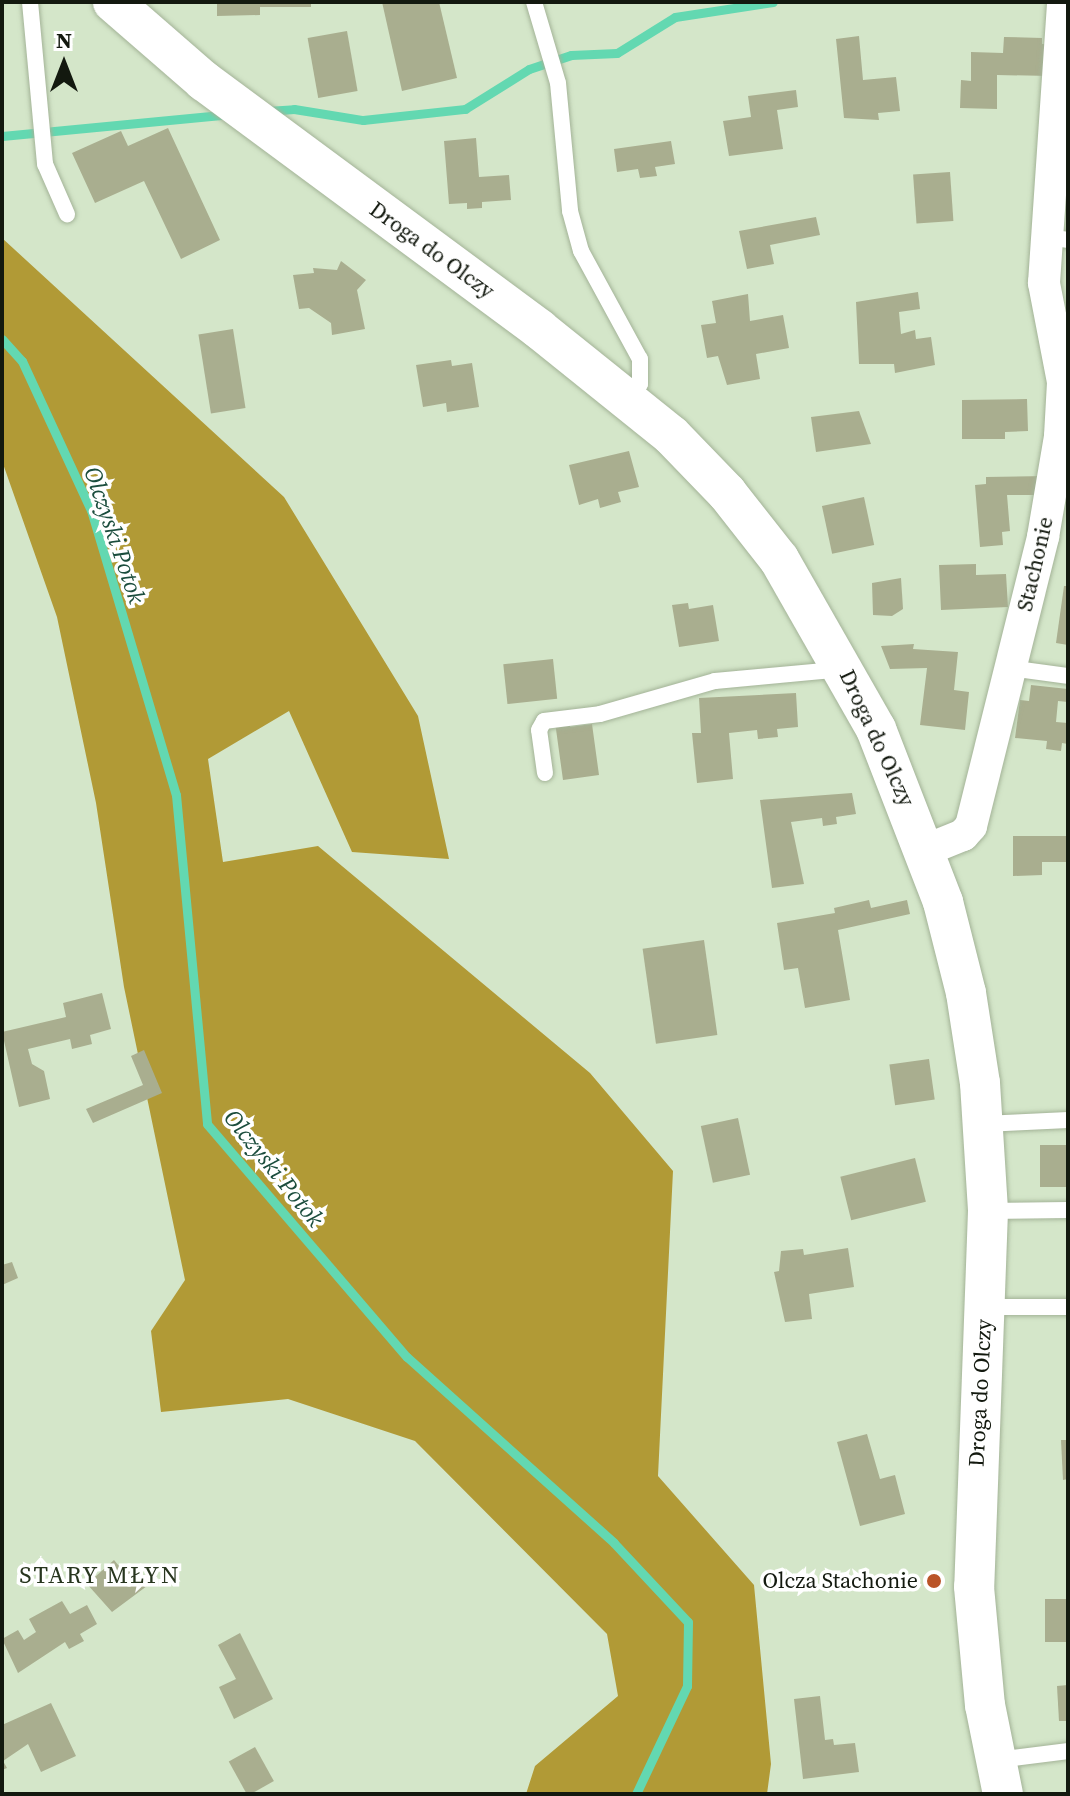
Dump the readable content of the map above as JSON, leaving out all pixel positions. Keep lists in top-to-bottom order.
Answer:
{
  "streets": {
    "street": ["Droga do Olczy", "Stachonie"]
  },
  "crossings": [
    ["Droga do Olczy", "Stachonie"]
  ],
  "districts": ["STARY MŁYN"],
  "water": ["Olczyski Potok"],
  "places": ["Olcza Stachonie"],
  "north": "top"
}
